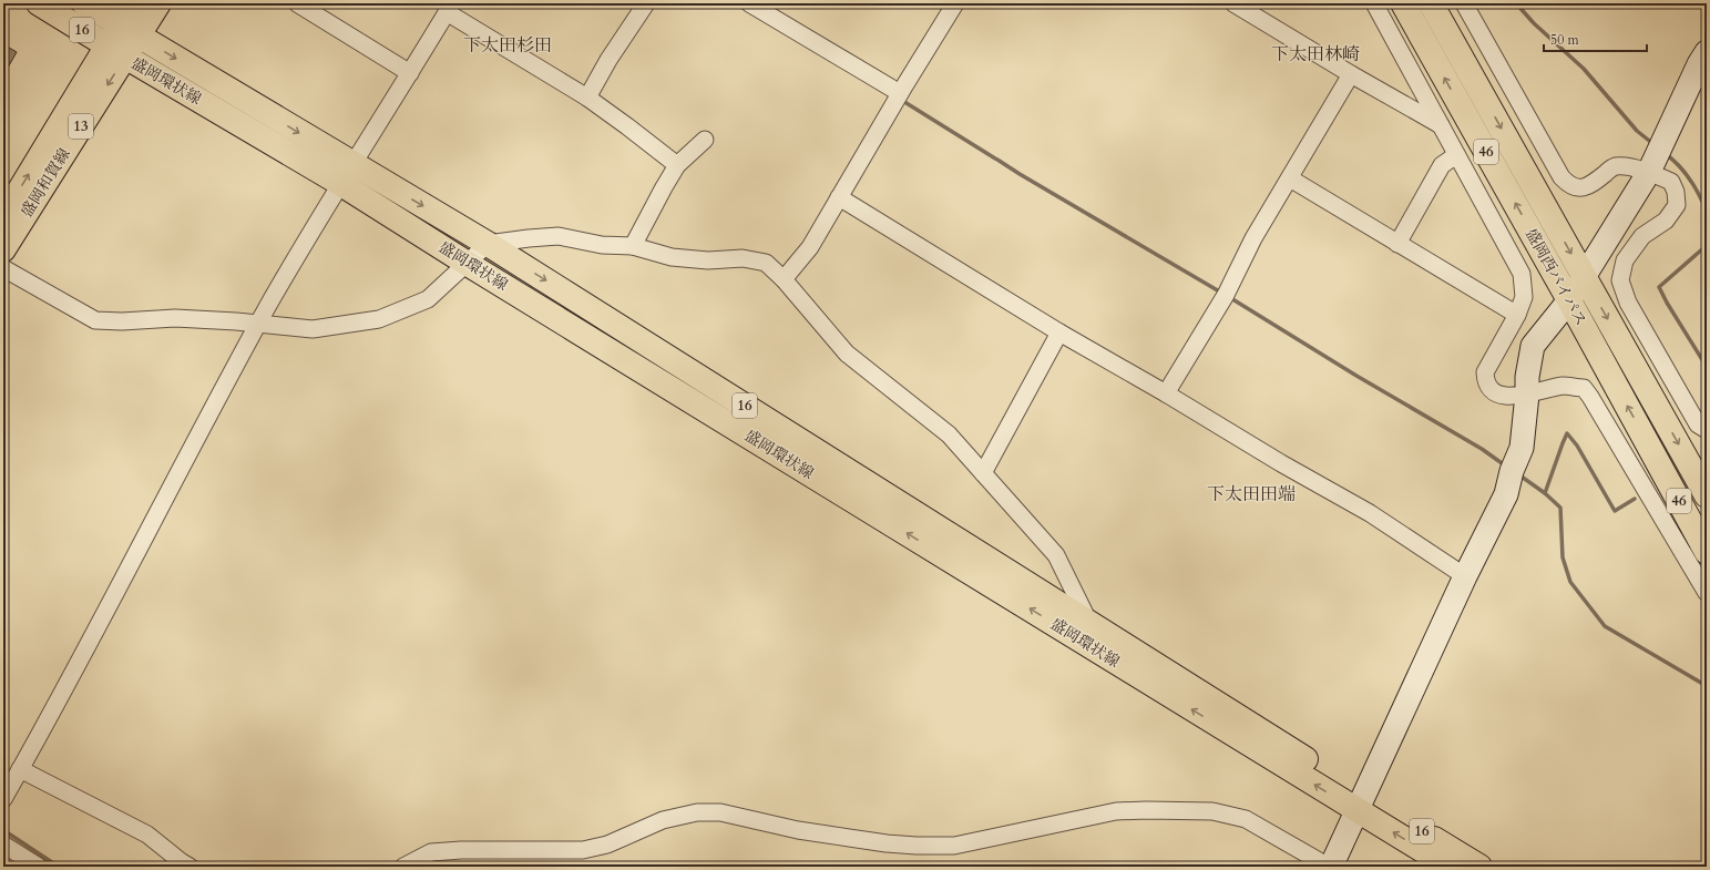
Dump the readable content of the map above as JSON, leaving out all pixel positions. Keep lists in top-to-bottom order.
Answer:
{
  "streets": {
    "main road": [
      "16",
      "盛岡環状線",
      "13",
      "46",
      "盛岡和賀線",
      "盛岡西バイパス"
    ]
  },
  "crossings": [
    ["盛岡環状線", "盛岡和賀線"]
  ],
  "districts": ["下太田杉田", "下太田林崎", "下太田田端"],
  "scale_bar": "50 m"
}
